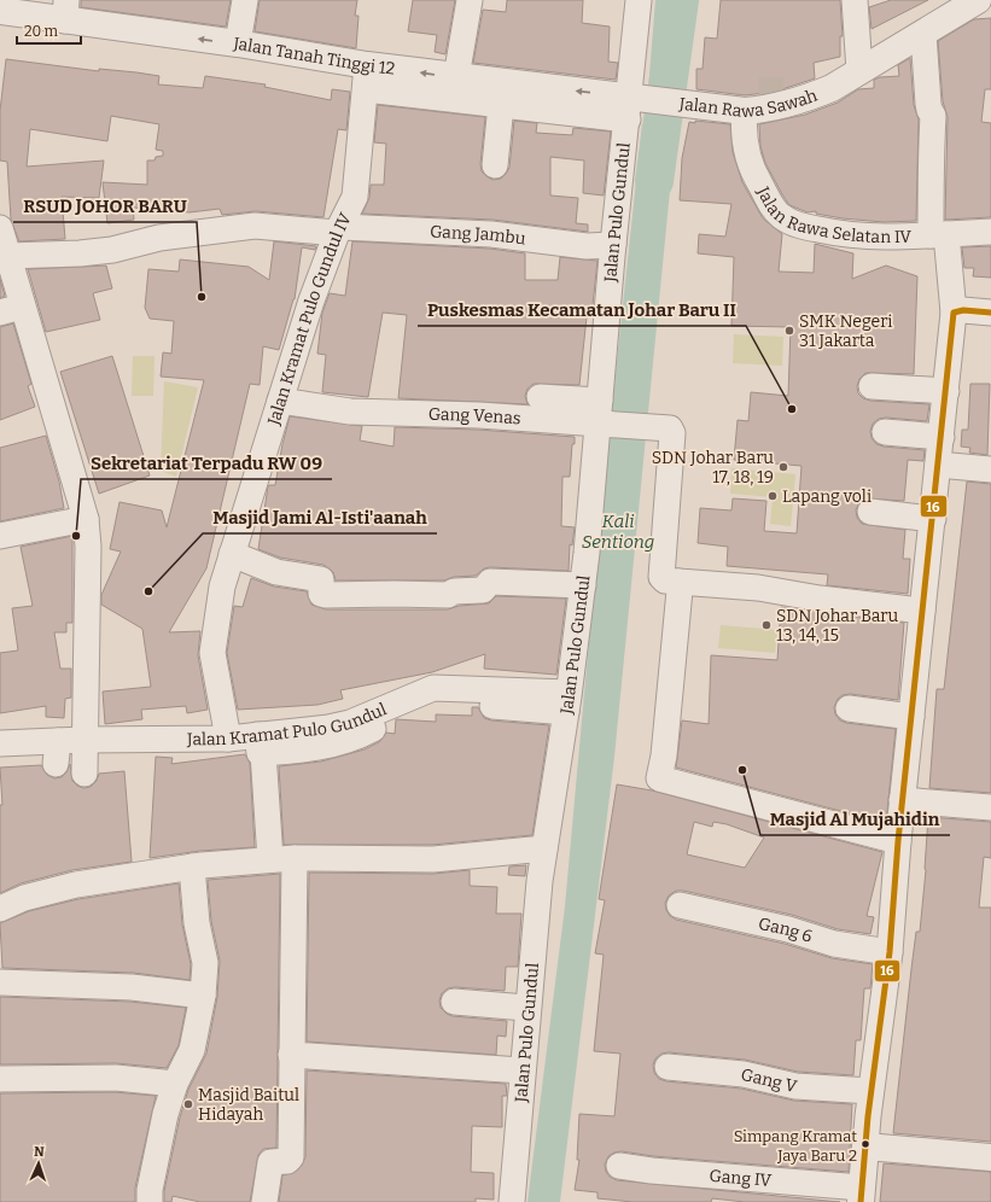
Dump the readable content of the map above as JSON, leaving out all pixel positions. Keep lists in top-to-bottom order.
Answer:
{
  "streets": {
    "street": [
      "Jalan Tanah Tinggi 12",
      "Jalan Rawa Sawah",
      "Jalan Rawa Selatan IV",
      "Jalan Pulo Gundul",
      "Gang Jambu",
      "Jalan Kramat Pulo Gundul IV",
      "Gang Venas",
      "Jalan Kramat Pulo Gundul",
      "Gang 6",
      "Gang V",
      "Gang IV"
    ]
  },
  "crossings": [
    ["Jalan Tanah Tinggi 12", "Jalan Rawa Sawah"],
    ["Jalan Tanah Tinggi 12", "Jalan Pulo Gundul"],
    ["Jalan Tanah Tinggi 12", "Jalan Kramat Pulo Gundul IV"],
    ["Jalan Rawa Sawah", "Jalan Rawa Selatan IV"],
    ["Jalan Rawa Sawah", "Jalan Pulo Gundul"],
    ["Jalan Pulo Gundul", "Gang Jambu"],
    ["Jalan Pulo Gundul", "Gang Venas"],
    ["Jalan Pulo Gundul", "Jalan Kramat Pulo Gundul"],
    ["Gang Jambu", "Jalan Kramat Pulo Gundul IV"],
    ["Jalan Kramat Pulo Gundul IV", "Gang Venas"],
    ["Jalan Kramat Pulo Gundul IV", "Jalan Kramat Pulo Gundul"]
  ],
  "water": ["Kali Sentiong"],
  "places": [
    "RSUD JOHOR BARU",
    "SMK Negeri 31 Jakarta",
    "Puskesmas Kecamatan Johar Baru II",
    "SDN Johar Baru 17, 18, 19",
    "Lapang voli",
    "Sekretariat Terpadu RW 09",
    "Masjid Jami Al-Isti'aanah",
    "SDN Johar Baru 13, 14, 15",
    "Masjid Al Mujahidin",
    "Masjid Baitul Hidayah",
    "Simpang Kramat Jaya Baru 2"
  ],
  "lines": ["transit line 16"],
  "scale_bar": "20 m",
  "north": "top"
}
